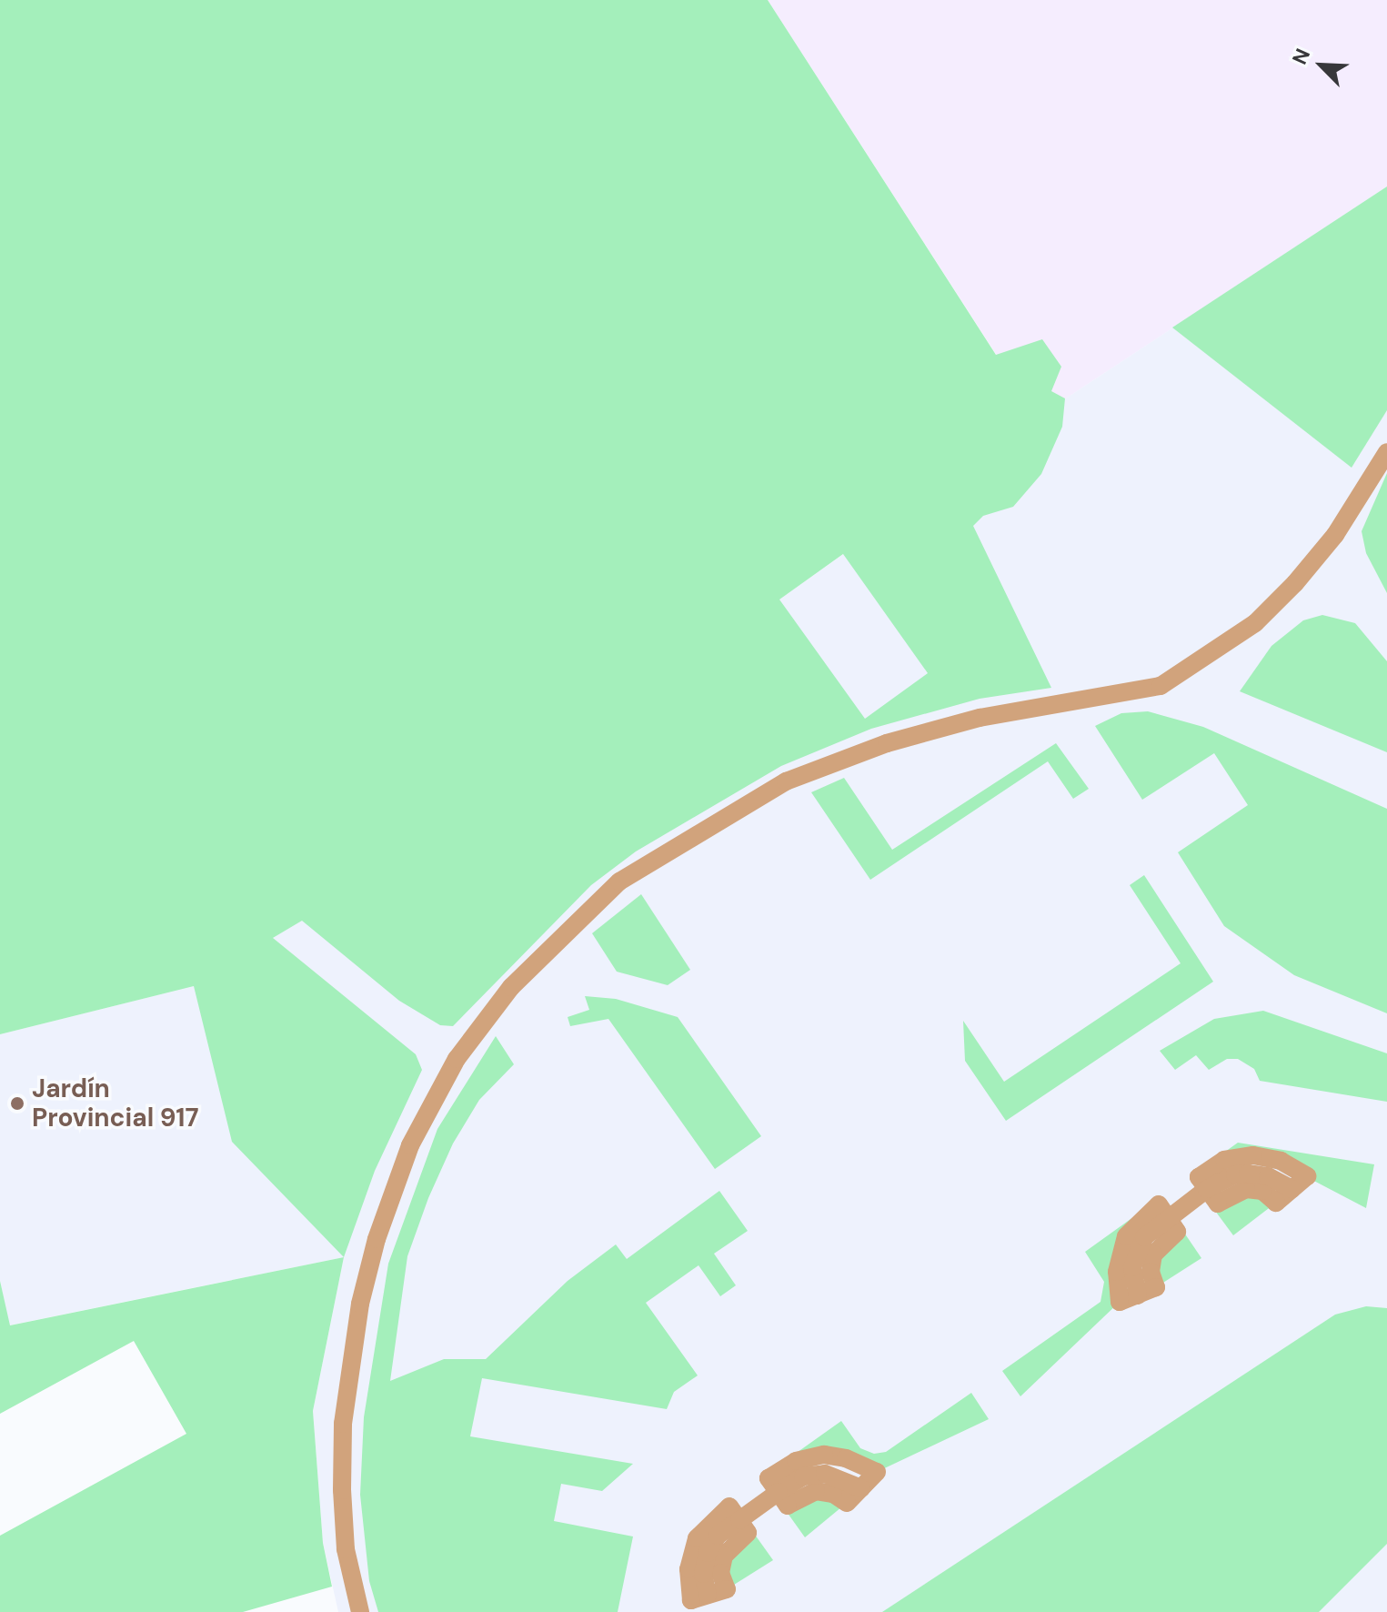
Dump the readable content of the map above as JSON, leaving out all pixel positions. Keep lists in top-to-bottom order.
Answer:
{
  "places": ["Jardín Provincial 917"],
  "north": "top left"
}
